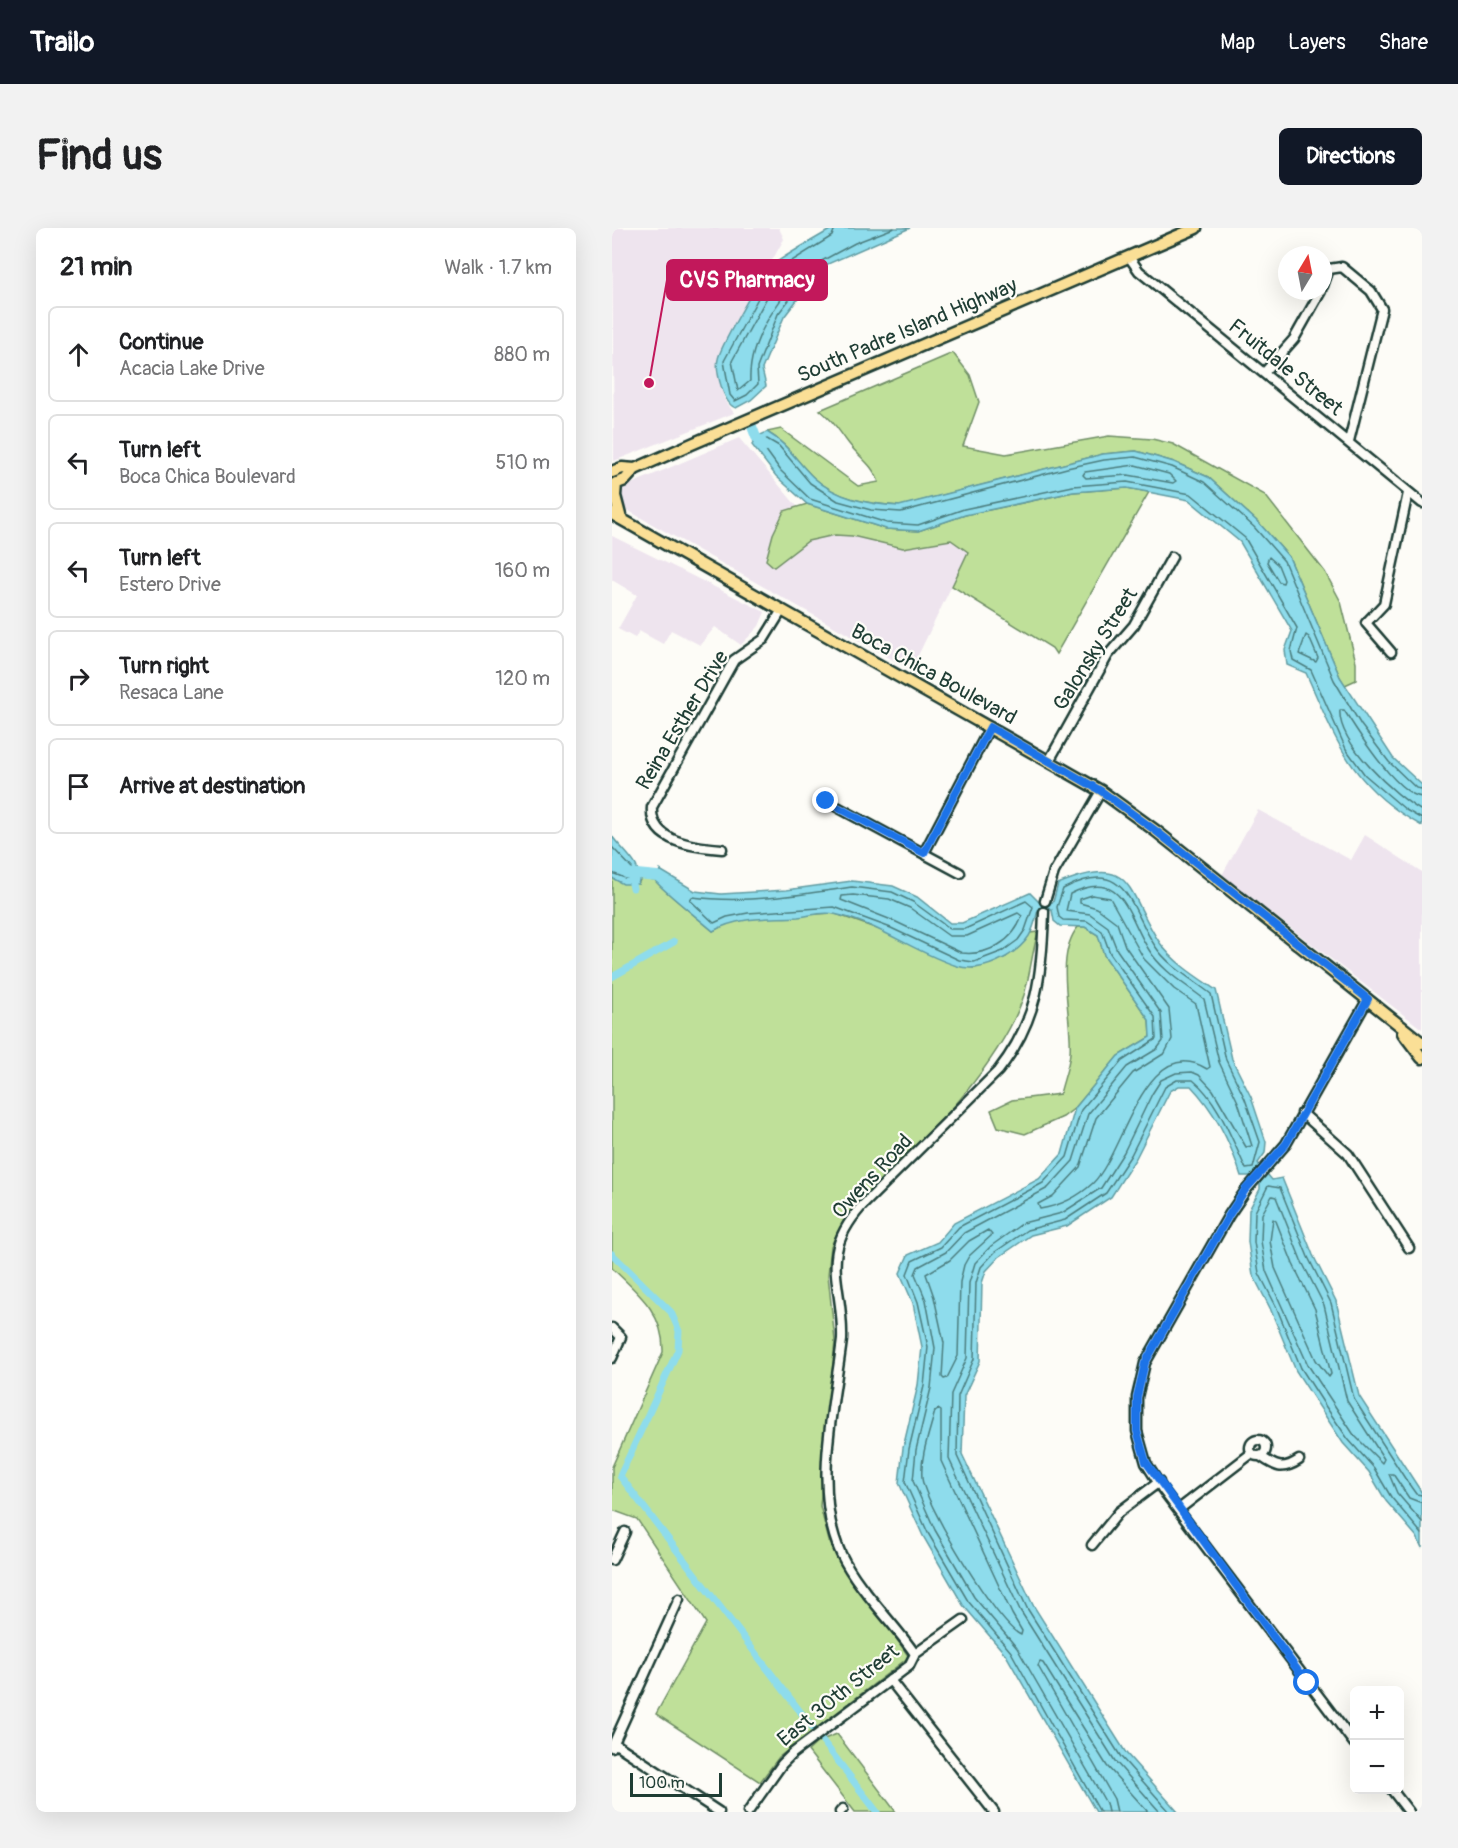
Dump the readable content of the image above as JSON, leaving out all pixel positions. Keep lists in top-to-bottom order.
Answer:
{
  "streets": {
    "main road": ["South Padre Island Highway", "Boca Chica Boulevard"],
    "street": [
      "Fruitdale Street",
      "Galonsky Street",
      "Reina Esther Drive",
      "Owens Road",
      "East 30th Street"
    ]
  },
  "crossings": [
    ["South Padre Island Highway", "Fruitdale Street"],
    ["Galonsky Street", "Boca Chica Boulevard"],
    ["Boca Chica Boulevard", "Reina Esther Drive"],
    ["Owens Road", "East 30th Street"]
  ],
  "places": ["CVS Pharmacy"],
  "scale_bar": "100 m",
  "north": "top",
  "page": {
    "header": "Trailo",
    "nav": ["Map", "Layers", "Share"],
    "buttons": "Directions",
    "title": "Find us",
    "heading": ["21 min", "Walk · 1.7 km"],
    "list": [
      ["Continue", "Acacia Lake Drive", "880 m"],
      ["Turn left", "Boca Chica Boulevard", "510 m"],
      ["Turn left", "Estero Drive", "160 m"],
      ["Turn right", "Resaca Lane", "120 m"],
      "Arrive at destination"
    ],
    "map_buttons": ["+", "−"],
    "scale": "100 m"
  }
}
